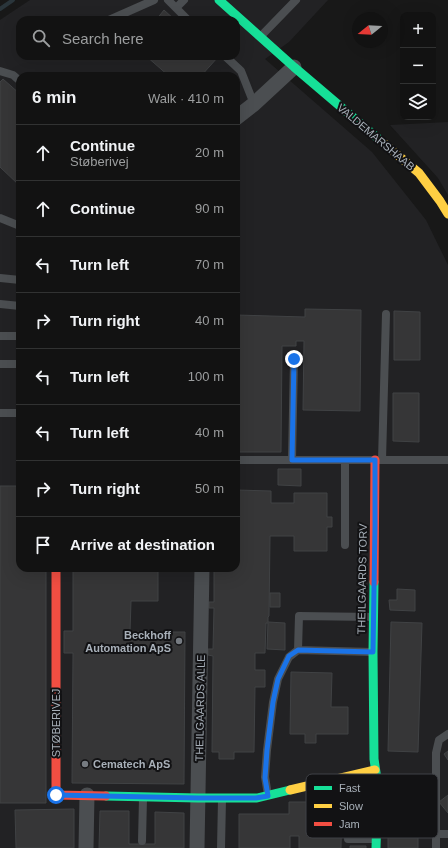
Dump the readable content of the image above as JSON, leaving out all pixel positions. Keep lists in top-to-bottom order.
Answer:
{
  "streets": {
    "street": [
      "VALDEMARSHAAB",
      "THEILGAARDS TORV",
      "THEILGAARDS ALLE",
      "STØBERIVEJ"
    ]
  },
  "places": ["Beckhoff Automation ApS", "Cematech ApS"],
  "legend": ["Fast", "Slow", "Jam"],
  "north": "left",
  "page": {
    "map_buttons": ["+", "−"],
    "search": "Search here",
    "heading": ["6 min", "Walk · 410 m"],
    "list": [
      ["Continue", "Støberivej", "20 m"],
      ["Continue", "90 m"],
      ["Turn left", "70 m"],
      ["Turn right", "40 m"],
      ["Turn left", "100 m"],
      ["Turn left", "40 m"],
      ["Turn right", "50 m"],
      "Arrive at destination"
    ]
  }
}
